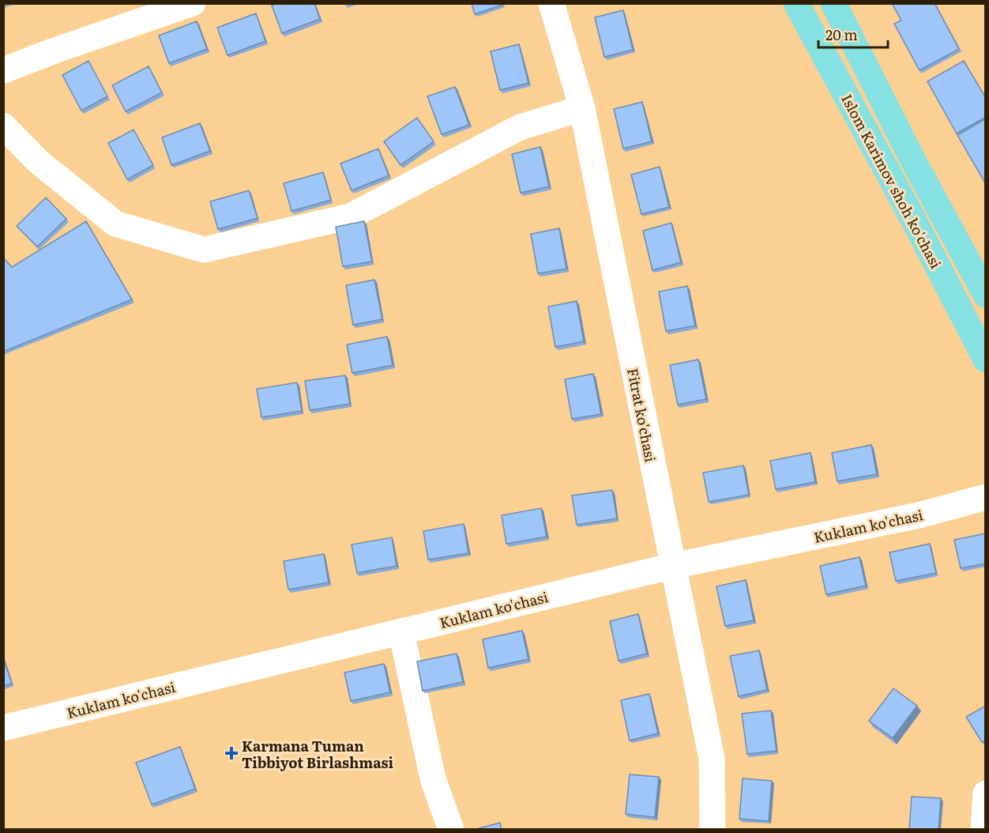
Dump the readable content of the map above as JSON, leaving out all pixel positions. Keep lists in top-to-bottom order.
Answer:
{
  "streets": {
    "main road": ["Islom Karimov shoh ko'chasi"],
    "street": ["Fitrat ko'chasi", "Kuklam ko'chasi"]
  },
  "crossings": [
    ["Fitrat ko'chasi", "Kuklam ko'chasi"]
  ],
  "places": {
    "health": ["Karmana Tuman Tibbiyot Birlashmasi"]
  },
  "scale_bar": "20 m"
}
